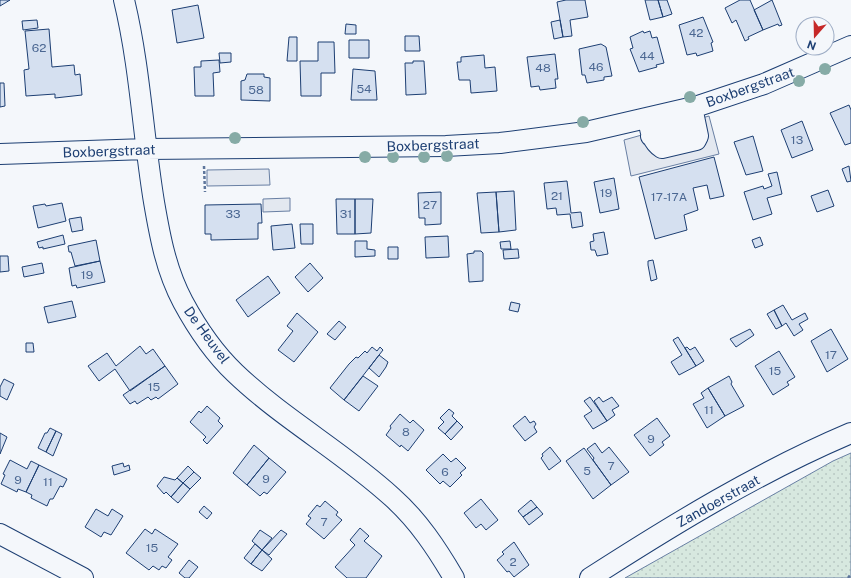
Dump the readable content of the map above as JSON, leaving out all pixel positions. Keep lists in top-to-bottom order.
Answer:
{
  "streets": {
    "street": ["Boxbergstraat", "De Heuvel", "Zandoerstraat"]
  },
  "crossings": [
    ["Boxbergstraat", "De Heuvel"]
  ],
  "house_numbers": [
    "42",
    "62",
    "44",
    "46",
    "48",
    "54",
    "58",
    "13",
    "19",
    "21",
    "17-17A",
    "27",
    "33",
    "31",
    "19",
    "17",
    "15",
    "15",
    "11",
    "8",
    "9",
    "7",
    "5",
    "6",
    "9",
    "9",
    "11",
    "7",
    "15",
    "2"
  ],
  "north": "bottom"
}
